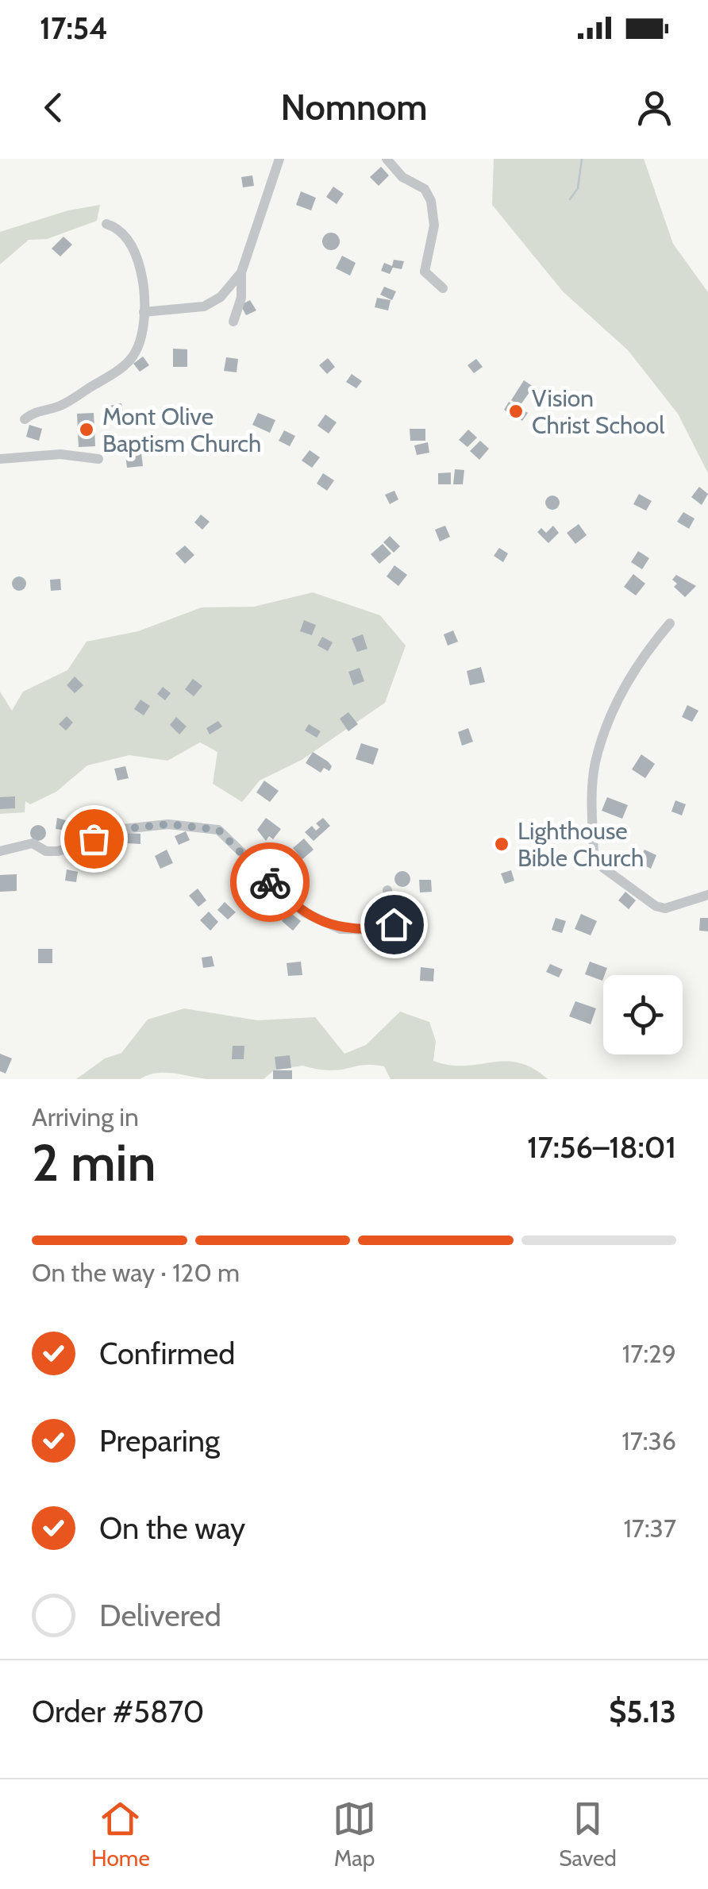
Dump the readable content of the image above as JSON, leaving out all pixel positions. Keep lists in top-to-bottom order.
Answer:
{
  "places": ["Vision Christ School", "Mont Olive Baptism Church", "Lighthouse Bible Church"],
  "page": {
    "status": "17:54",
    "header": "Nomnom",
    "heading": ["2 min", "Arriving in", "17:56–18:01"],
    "panel": ["Order #5870", "$5.13"],
    "bar": "On the way · 120 m",
    "list": [
      ["Confirmed", "17:29"],
      ["Preparing", "17:36"],
      ["On the way", "17:37"],
      "Delivered"
    ],
    "tabs": ["Home", "Map", "Saved"]
  }
}
